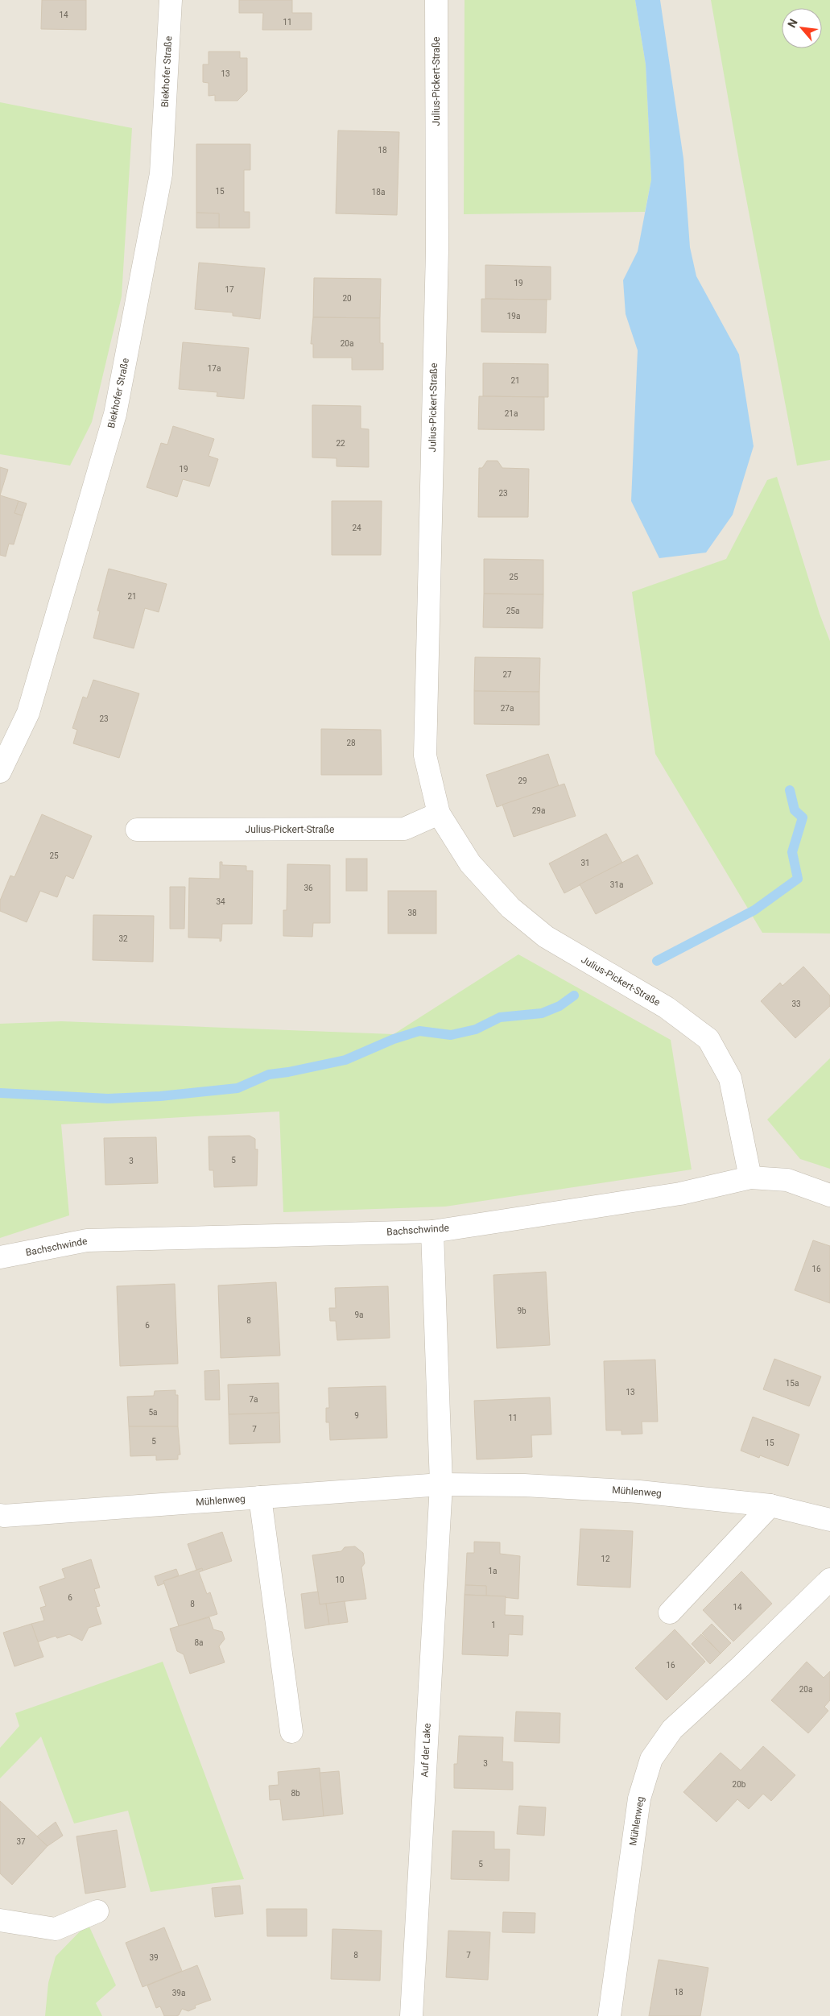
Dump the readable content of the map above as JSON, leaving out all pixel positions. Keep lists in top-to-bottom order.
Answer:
{
  "streets": {
    "street": [
      "Biekhofer Straße",
      "Julius-Pickert-Straße",
      "Bachschwinde",
      "Mühlenweg",
      "Auf der Lake"
    ]
  },
  "crossings": [
    ["Julius-Pickert-Straße", "Bachschwinde"],
    ["Mühlenweg", "Auf der Lake"]
  ],
  "house_numbers": [
    "14",
    "11",
    "13",
    "18",
    "15",
    "18a",
    "19",
    "17",
    "20",
    "19a",
    "20a",
    "17a",
    "21",
    "21a",
    "22",
    "19",
    "23",
    "24",
    "25",
    "21",
    "25a",
    "27",
    "27a",
    "23",
    "28",
    "29",
    "29a",
    "25",
    "31",
    "31a",
    "36",
    "34",
    "38",
    "32",
    "33",
    "5",
    "3",
    "16",
    "9b",
    "9a",
    "8",
    "6",
    "15a",
    "13",
    "7a",
    "5a",
    "9",
    "11",
    "7",
    "5",
    "15",
    "12",
    "1a",
    "10",
    "6",
    "8",
    "14",
    "1",
    "8a",
    "16",
    "20a",
    "3",
    "20b",
    "8b",
    "37",
    "5",
    "8",
    "7",
    "39",
    "18",
    "39a"
  ],
  "north": "top left"
}
